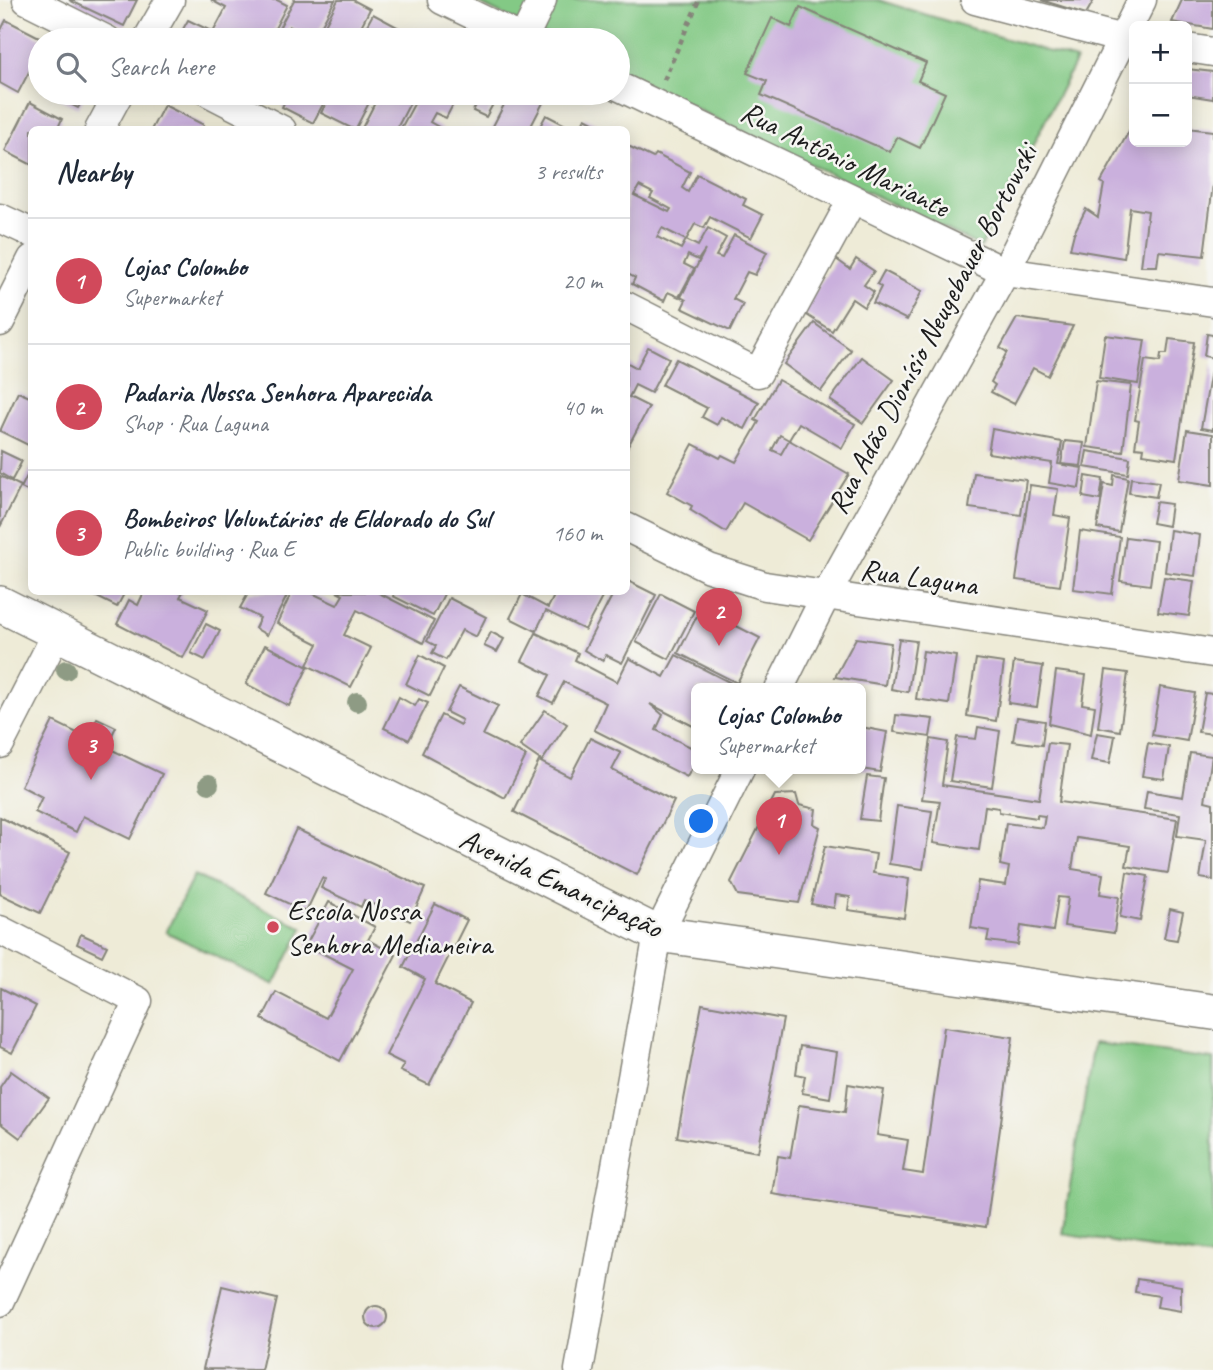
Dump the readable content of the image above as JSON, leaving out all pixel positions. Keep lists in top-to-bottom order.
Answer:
{
  "streets": {
    "main road": ["Avenida Emancipação"],
    "street": ["Rua Antônio Mariante", "Rua Adão Dionísio Neugebauer Bortowski", "Rua Laguna"]
  },
  "crossings": [
    ["Rua Antônio Mariante", "Rua Adão Dionísio Neugebauer Bortowski"],
    ["Rua Adão Dionísio Neugebauer Bortowski", "Rua Laguna"]
  ],
  "places": ["Escola Nossa Senhora Medianeira"],
  "page": {
    "map_buttons": ["+", "−"],
    "search": "Search here",
    "heading": ["Nearby", "3 results"],
    "list": [
      {
        "mark": "1",
        "name": "Lojas Colombo",
        "note": "Supermarket",
        "value": "20 m"
      },
      {
        "mark": "2",
        "name": "Padaria Nossa Senhora Aparecida",
        "note": "Shop · Rua Laguna",
        "value": "40 m"
      },
      {
        "mark": "3",
        "name": "Bombeiros Voluntários de Eldorado do Sul",
        "note": "Public building · Rua E",
        "value": "160 m"
      }
    ],
    "pins": ["2", "3", "1"],
    "popup": ["Lojas Colombo", "Supermarket"]
  }
}
